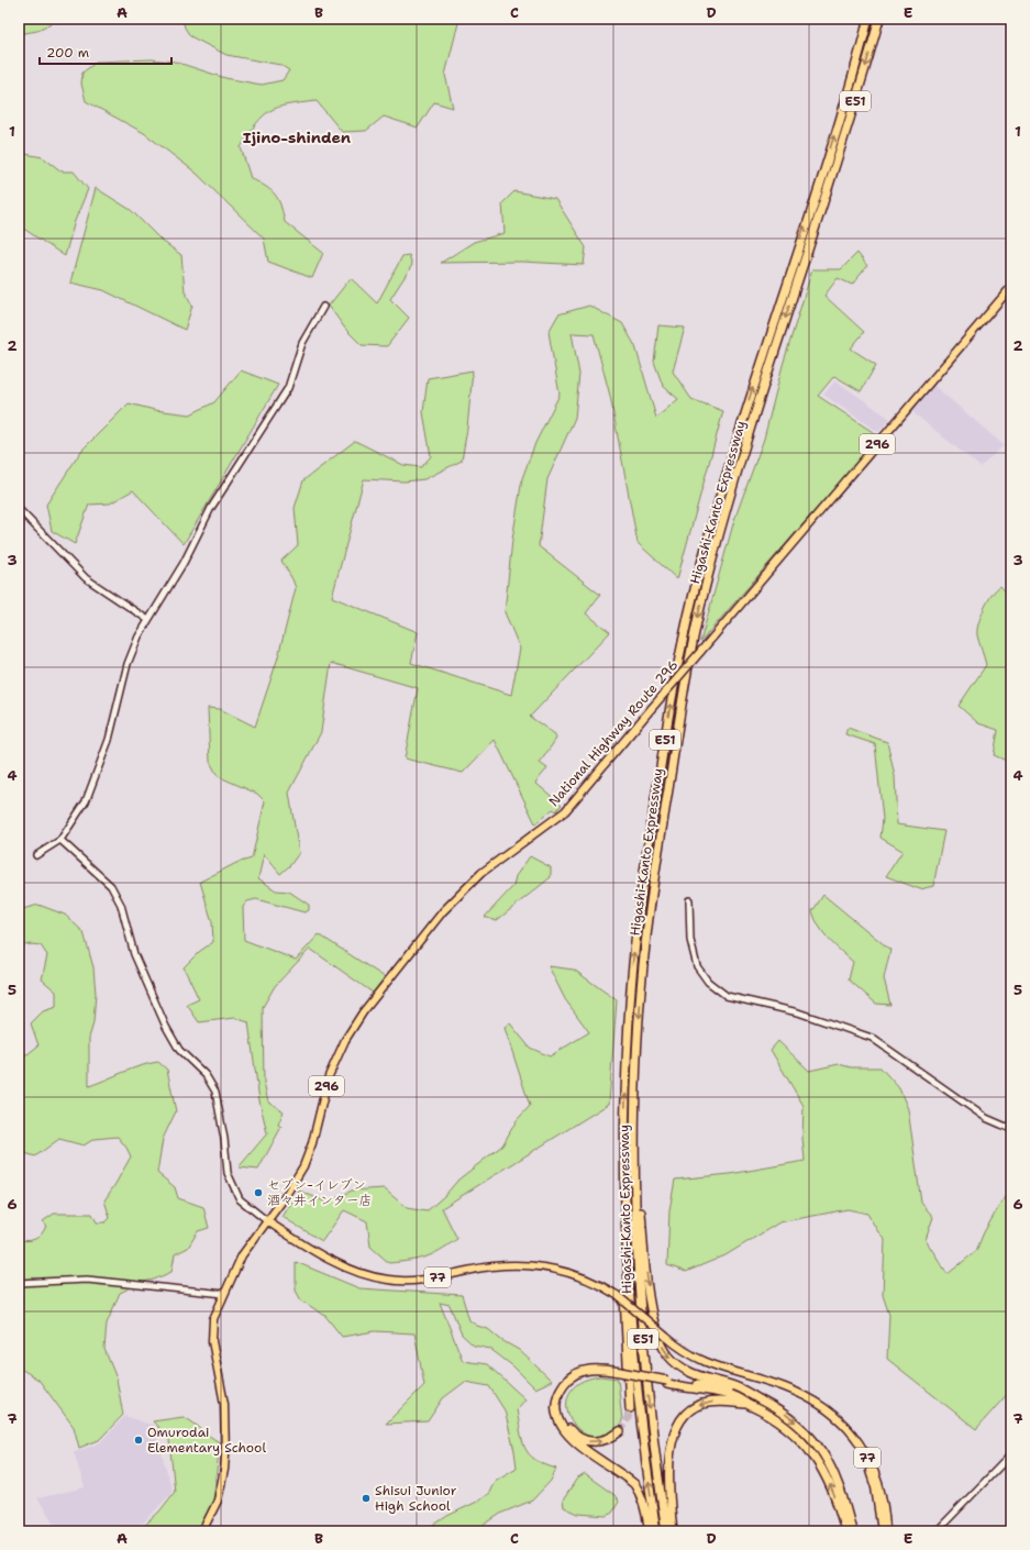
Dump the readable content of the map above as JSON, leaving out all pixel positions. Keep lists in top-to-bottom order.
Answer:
{
  "streets": {
    "highway": ["E51", "Higashi-Kanto Expressway"],
    "main road": ["296", "National Highway Route 296", "77"]
  },
  "crossings": [
    ["National Highway Route 296", "77"]
  ],
  "districts": ["Ijino-shinden"],
  "places": ["セブン-イレブン 酒々井インター店", "Omurodai Elementary School", "Shisui Junior High School"],
  "scale_bar": "200 m",
  "grid": {
    "columns": [
      "A",
      "B",
      "C",
      "D",
      "E"
    ],
    "rows": [
      "1",
      "2",
      "3",
      "4",
      "5",
      "6",
      "7"
    ]
  }
}
